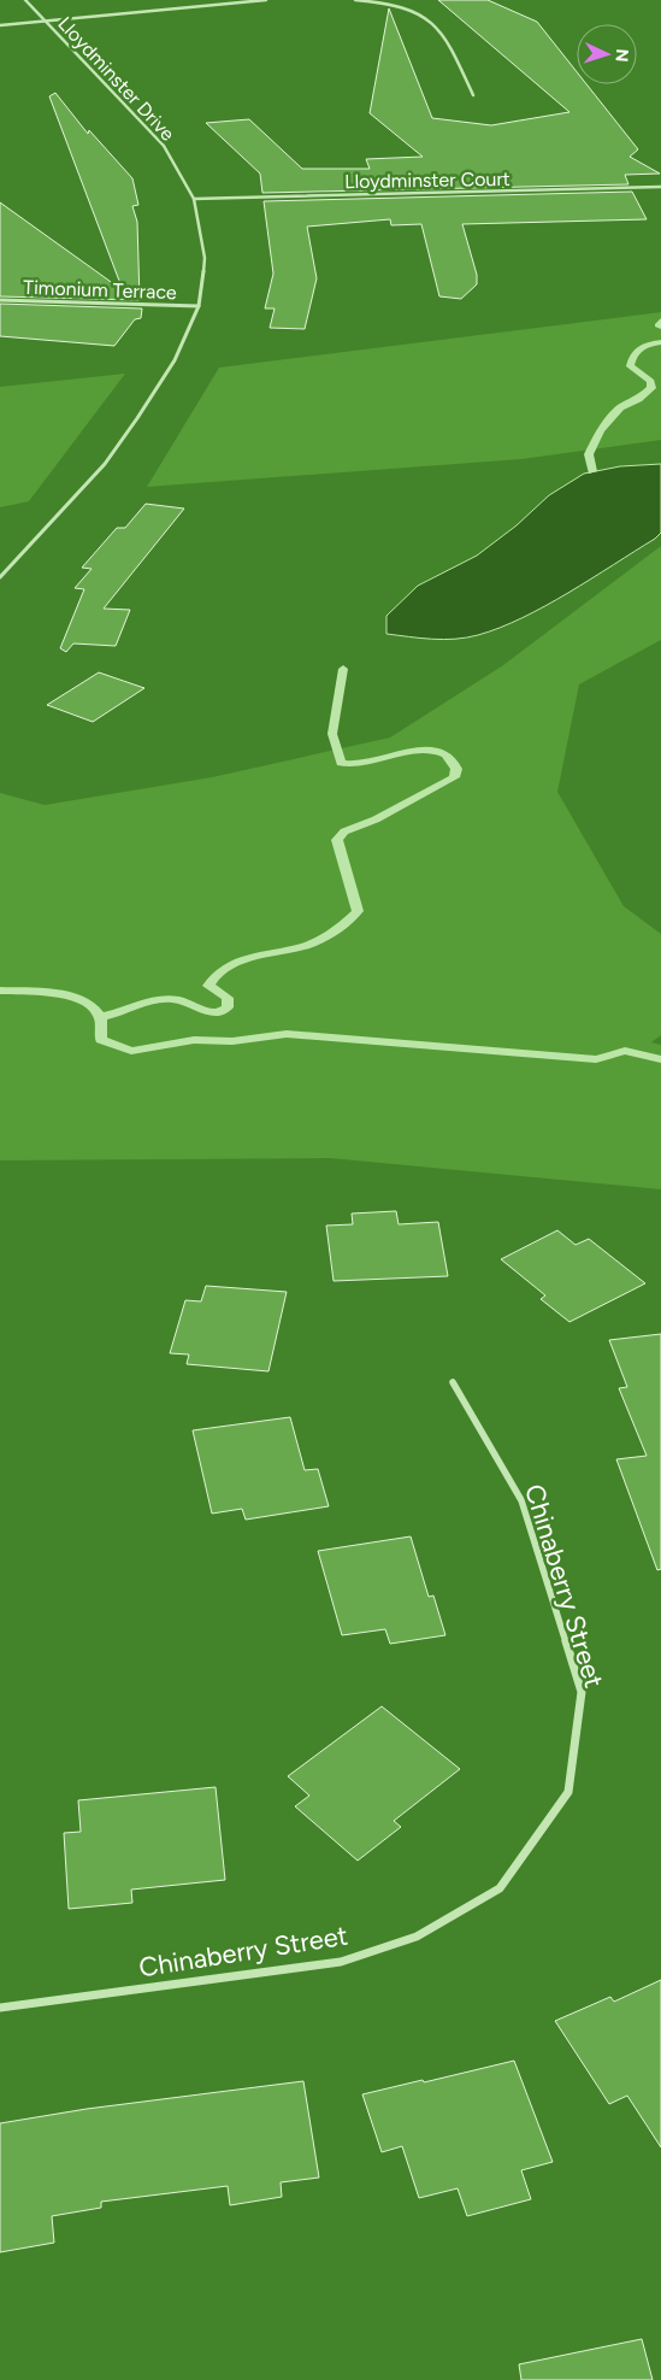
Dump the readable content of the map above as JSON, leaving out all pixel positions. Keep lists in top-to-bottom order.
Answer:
{
  "streets": {
    "street": [
      "Lloydminster Drive",
      "Lloydminster Court",
      "Timonium Terrace",
      "Chinaberry Street"
    ]
  },
  "crossings": [
    ["Lloydminster Drive", "Lloydminster Court"],
    ["Lloydminster Drive", "Timonium Terrace"]
  ],
  "north": "right"
}
